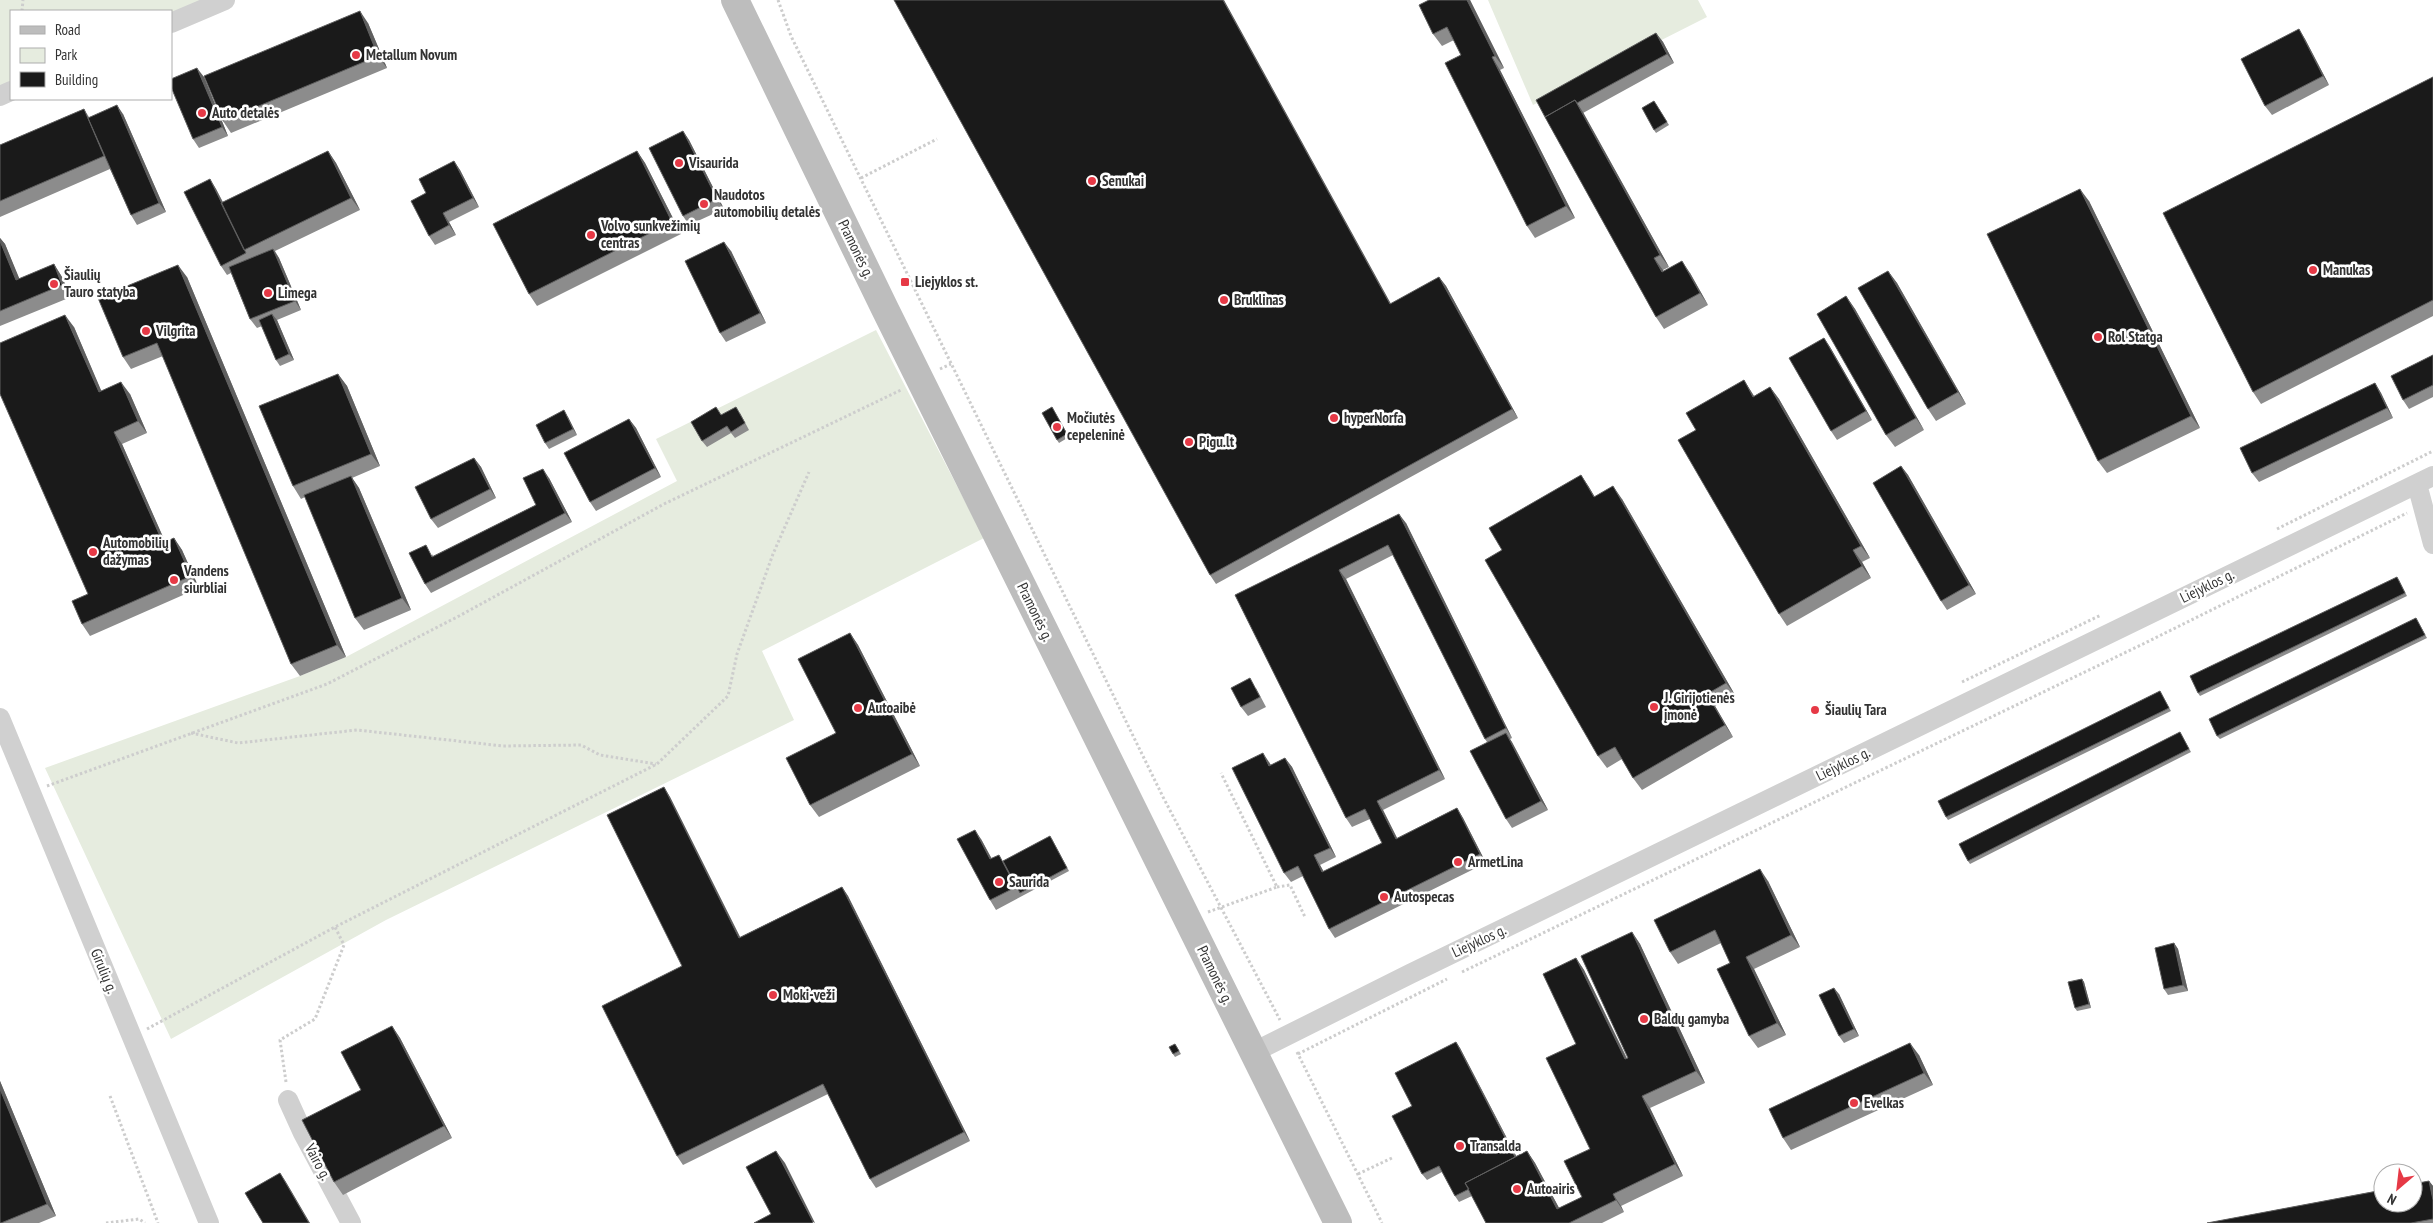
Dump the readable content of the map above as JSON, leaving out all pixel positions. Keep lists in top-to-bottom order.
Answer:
{
  "streets": {
    "main road": ["Pramonės g."],
    "street": ["Liejyklos g.", "Girulių g.", "Vairo g."]
  },
  "crossings": [
    ["Pramonės g.", "Liejyklos g."]
  ],
  "places": {
    "other": [
      "Metallum Novum",
      "Auto detalės",
      "Visaurida",
      "Senukai",
      "Naudotos automobilių detalės",
      "Volvo sunkvežimių centras",
      "Manukas",
      "Šiaulių Tauro statyba",
      "Limega",
      "Bruklinas",
      "Vilgrita",
      "Rol Statga",
      "hyperNorfa",
      "Močiutės cepeleninė",
      "Pigu.lt",
      "Automobilių dažymas",
      "Vandens siurbliai",
      "J. Girijotienės įmonė",
      "Autoaibė",
      "Šiaulių Tara",
      "ArmetLina",
      "Saurida",
      "Autospecas",
      "Moki-veži",
      "Baldų gamyba",
      "Evelkas",
      "Transalda",
      "Autoairis"
    ],
    "transit": ["Liejyklos st."]
  },
  "legend": ["Road", "Park", "Building"],
  "north": "bottom left"
}
